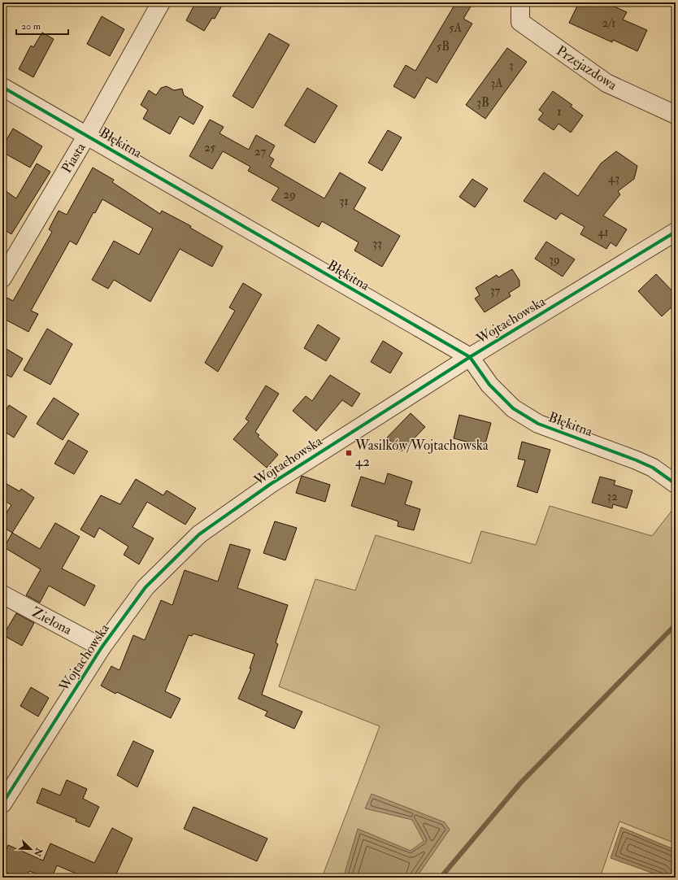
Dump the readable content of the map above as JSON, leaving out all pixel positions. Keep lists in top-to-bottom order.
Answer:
{
  "streets": {
    "street": [
      "Przejazdowa",
      "Błękitna",
      "Piasta",
      "Wojtachowska",
      "Zielona"
    ]
  },
  "crossings": [
    ["Błękitna", "Piasta"],
    ["Błękitna", "Wojtachowska"],
    ["Wojtachowska", "Zielona"]
  ],
  "places": {
    "transit": ["Wasilków/Wojtachowska 42"]
  },
  "house_numbers": [
    "2/1",
    "5A",
    "5B",
    "3",
    "3A",
    "3B",
    "1",
    "25",
    "27",
    "43",
    "29",
    "31",
    "41",
    "33",
    "39",
    "37",
    "32"
  ],
  "scale_bar": "20 m",
  "north": "bottom right"
}
